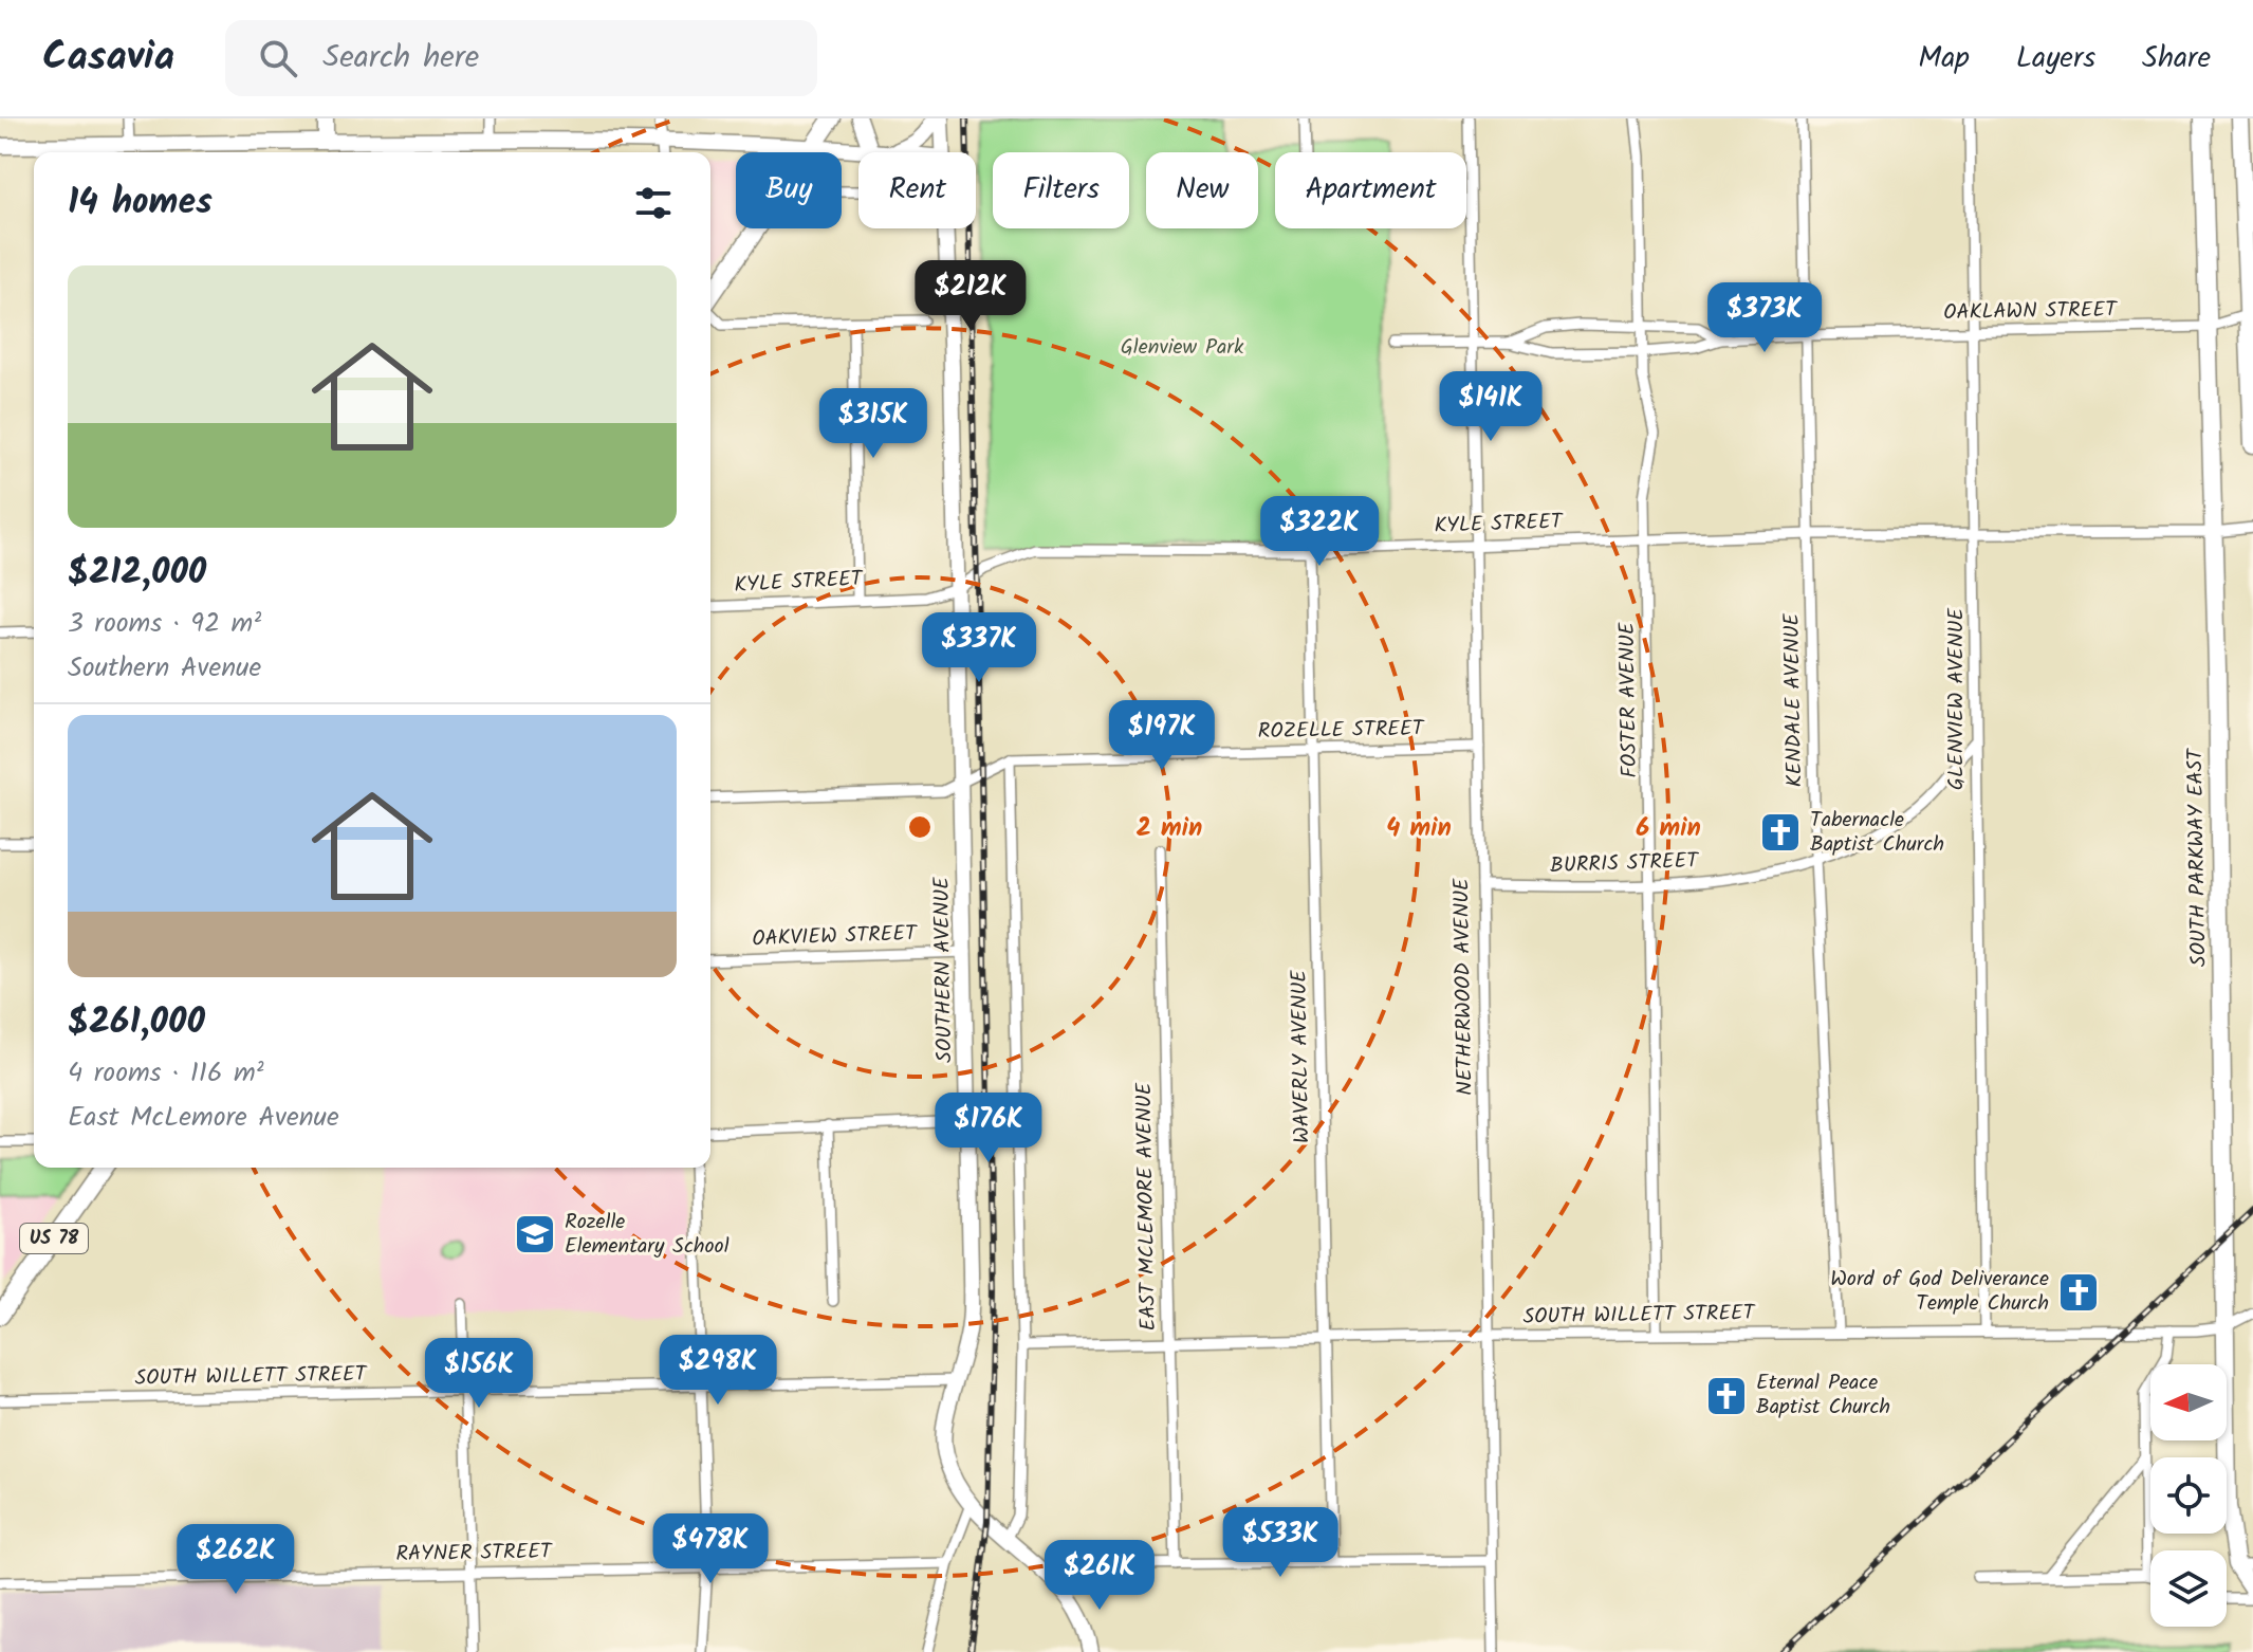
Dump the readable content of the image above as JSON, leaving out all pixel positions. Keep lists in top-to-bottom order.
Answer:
{
  "streets": {
    "main road": ["SOUTH PARKWAY EAST", "SOUTHERN AVENUE", "US 78"],
    "street": [
      "OAKLAWN STREET",
      "KYLE STREET",
      "GLENVIEW AVENUE",
      "FOSTER AVENUE",
      "KENDALE AVENUE",
      "ROZELLE STREET",
      "BURRIS STREET",
      "OAKVIEW STREET",
      "NETHERWOOD AVENUE",
      "WAVERLY AVENUE",
      "EAST MCLEMORE AVENUE",
      "SOUTH WILLETT STREET",
      "RAYNER STREET"
    ]
  },
  "crossings": [
    ["OAKLAWN STREET", "GLENVIEW AVENUE"],
    ["OAKLAWN STREET", "KENDALE AVENUE"],
    ["OAKLAWN STREET", "SOUTH PARKWAY EAST"],
    ["KYLE STREET", "GLENVIEW AVENUE"],
    ["KYLE STREET", "FOSTER AVENUE"],
    ["KYLE STREET", "KENDALE AVENUE"],
    ["KYLE STREET", "SOUTH PARKWAY EAST"],
    ["KYLE STREET", "SOUTHERN AVENUE"],
    ["KYLE STREET", "NETHERWOOD AVENUE"],
    ["KYLE STREET", "WAVERLY AVENUE"],
    ["GLENVIEW AVENUE", "BURRIS STREET"],
    ["GLENVIEW AVENUE", "SOUTH WILLETT STREET"],
    ["FOSTER AVENUE", "BURRIS STREET"],
    ["FOSTER AVENUE", "SOUTH WILLETT STREET"],
    ["KENDALE AVENUE", "BURRIS STREET"],
    ["KENDALE AVENUE", "SOUTH WILLETT STREET"],
    ["ROZELLE STREET", "SOUTHERN AVENUE"],
    ["ROZELLE STREET", "NETHERWOOD AVENUE"],
    ["ROZELLE STREET", "WAVERLY AVENUE"],
    ["SOUTH PARKWAY EAST", "SOUTH WILLETT STREET"],
    ["BURRIS STREET", "NETHERWOOD AVENUE"],
    ["OAKVIEW STREET", "SOUTHERN AVENUE"],
    ["SOUTHERN AVENUE", "SOUTH WILLETT STREET"],
    ["NETHERWOOD AVENUE", "SOUTH WILLETT STREET"],
    ["WAVERLY AVENUE", "SOUTH WILLETT STREET"],
    ["EAST MCLEMORE AVENUE", "SOUTH WILLETT STREET"]
  ],
  "parks": ["Glenview Park"],
  "places": {
    "church": ["Tabernacle Baptist Church", "Word of God Deliverance Temple Church", "Eternal Peace Baptist Church"],
    "school or university": ["Rozelle Elementary School"]
  },
  "north": "left",
  "page": {
    "header": "Casavia",
    "search": "Search here",
    "nav": ["Map", "Layers", "Share"],
    "chip": [
      "Buy",
      "Rent",
      "Filters",
      "New",
      "Apartment"
    ],
    "heading": "14 homes",
    "list": [
      {
        "name": "$212,000",
        "note": "3 rooms · 92 m² · Southern Avenue"
      },
      {
        "name": "$261,000",
        "note": "4 rooms · 116 m² · East McLemore Avenue"
      }
    ],
    "price": [
      "$212K",
      "$373K",
      "$141K",
      "$315K",
      "$322K",
      "$337K",
      "$197K",
      "$176K",
      "$298K",
      "$156K",
      "$533K",
      "$478K",
      "$262K",
      "$261K"
    ]
  },
  "rings": ["2 min", "4 min", "6 min"]
}
